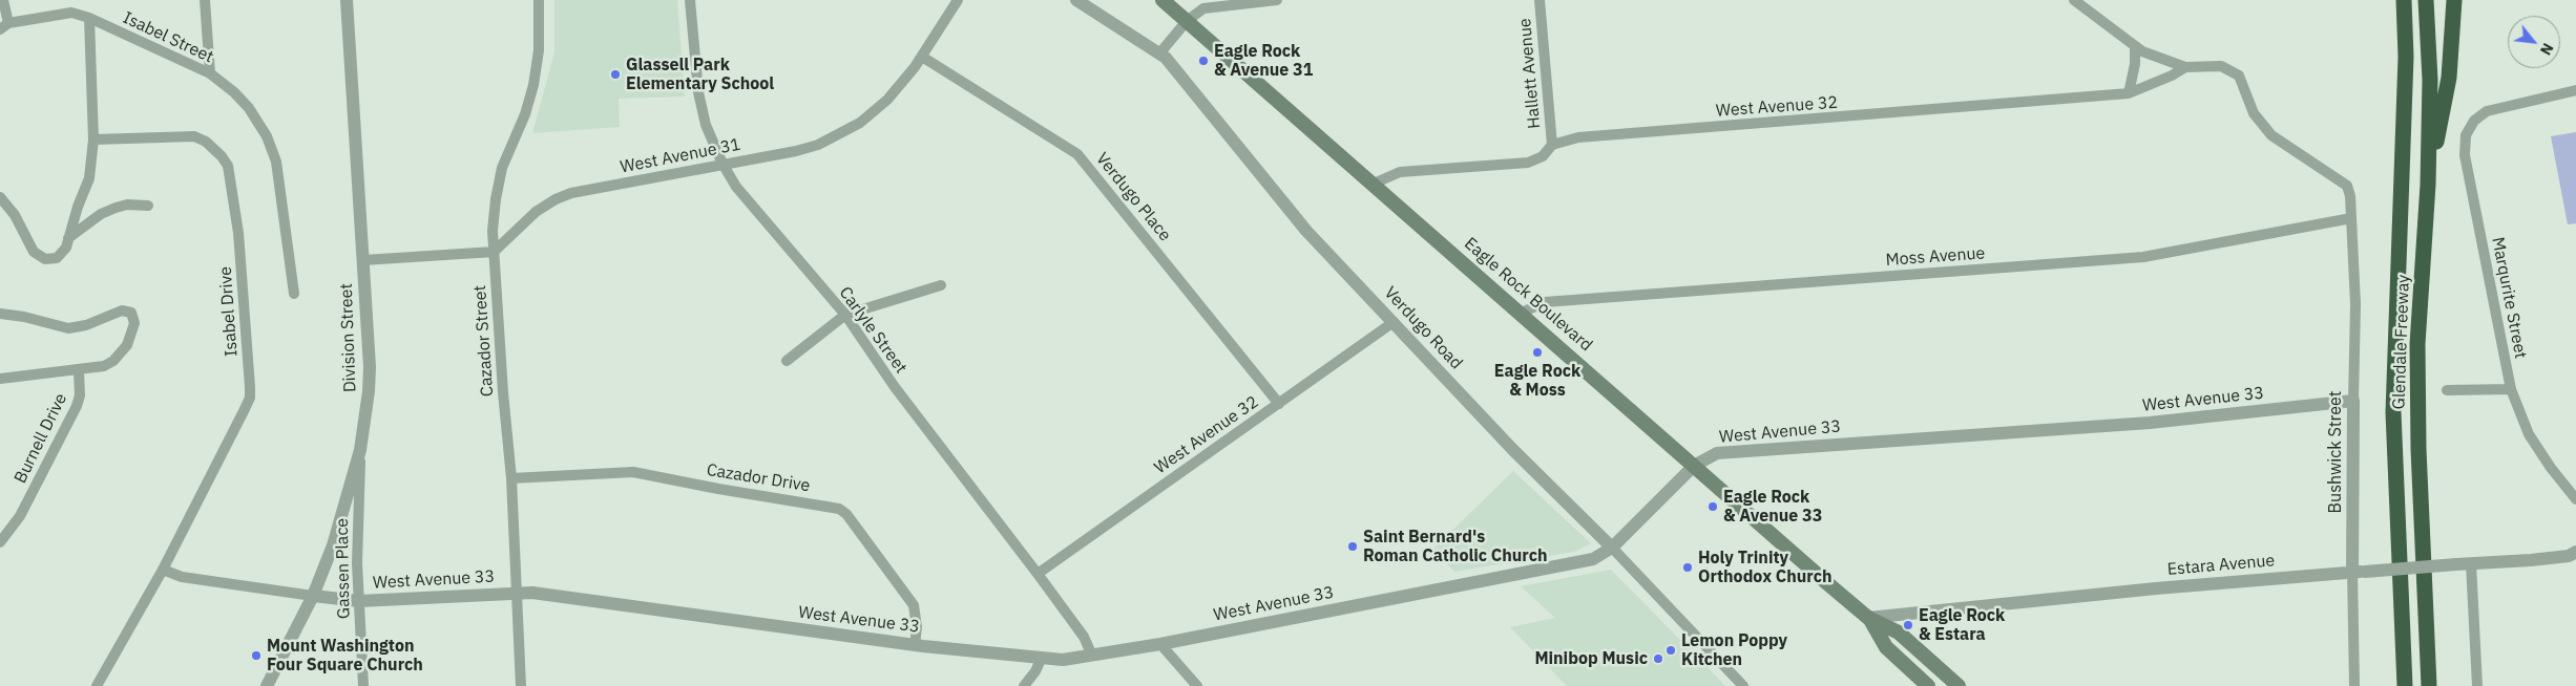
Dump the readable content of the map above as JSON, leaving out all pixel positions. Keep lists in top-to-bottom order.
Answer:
{
  "streets": {
    "highway": ["Glendale Freeway"],
    "main road": ["Eagle Rock Boulevard"],
    "street": [
      "Isabel Street",
      "Hallett Avenue",
      "West Avenue 32",
      "West Avenue 31",
      "Verdugo Place",
      "Moss Avenue",
      "Marqurite Street",
      "Isabel Drive",
      "Verdugo Road",
      "Carlyle Street",
      "Division Street",
      "Cazador Street",
      "West Avenue 33",
      "Burnell Drive",
      "Bushwick Street",
      "Cazador Drive",
      "Estara Avenue",
      "Gassen Place"
    ]
  },
  "crossings": [
    ["Hallett Avenue", "West Avenue 32"],
    ["West Avenue 32", "Verdugo Place"],
    ["West Avenue 32", "Eagle Rock Boulevard"],
    ["West Avenue 32", "Verdugo Road"],
    ["West Avenue 32", "Carlyle Street"],
    ["West Avenue 32", "Bushwick Street"],
    ["West Avenue 31", "Verdugo Place"],
    ["West Avenue 31", "Carlyle Street"],
    ["West Avenue 31", "Cazador Street"],
    ["Moss Avenue", "Eagle Rock Boulevard"],
    ["Moss Avenue", "Bushwick Street"],
    ["Eagle Rock Boulevard", "West Avenue 33"],
    ["Eagle Rock Boulevard", "Estara Avenue"],
    ["Isabel Drive", "West Avenue 33"],
    ["Verdugo Road", "West Avenue 33"],
    ["Carlyle Street", "West Avenue 33"],
    ["Division Street", "West Avenue 33"],
    ["Division Street", "Gassen Place"],
    ["Cazador Street", "West Avenue 33"],
    ["Cazador Street", "Cazador Drive"],
    ["West Avenue 33", "Bushwick Street"],
    ["West Avenue 33", "Cazador Drive"],
    ["West Avenue 33", "Gassen Place"],
    ["Bushwick Street", "Estara Avenue"]
  ],
  "places": [
    "Eagle Rock & Avenue 31",
    "Glassell Park Elementary School",
    "Eagle Rock & Moss",
    "Eagle Rock & Avenue 33",
    "Saint Bernard's Roman Catholic Church",
    "Holy Trinity Orthodox Church",
    "Eagle Rock & Estara",
    "Lemon Poppy Kitchen",
    "Mount Washington Four Square Church",
    "Minibop Music"
  ],
  "north": "bottom right"
}
